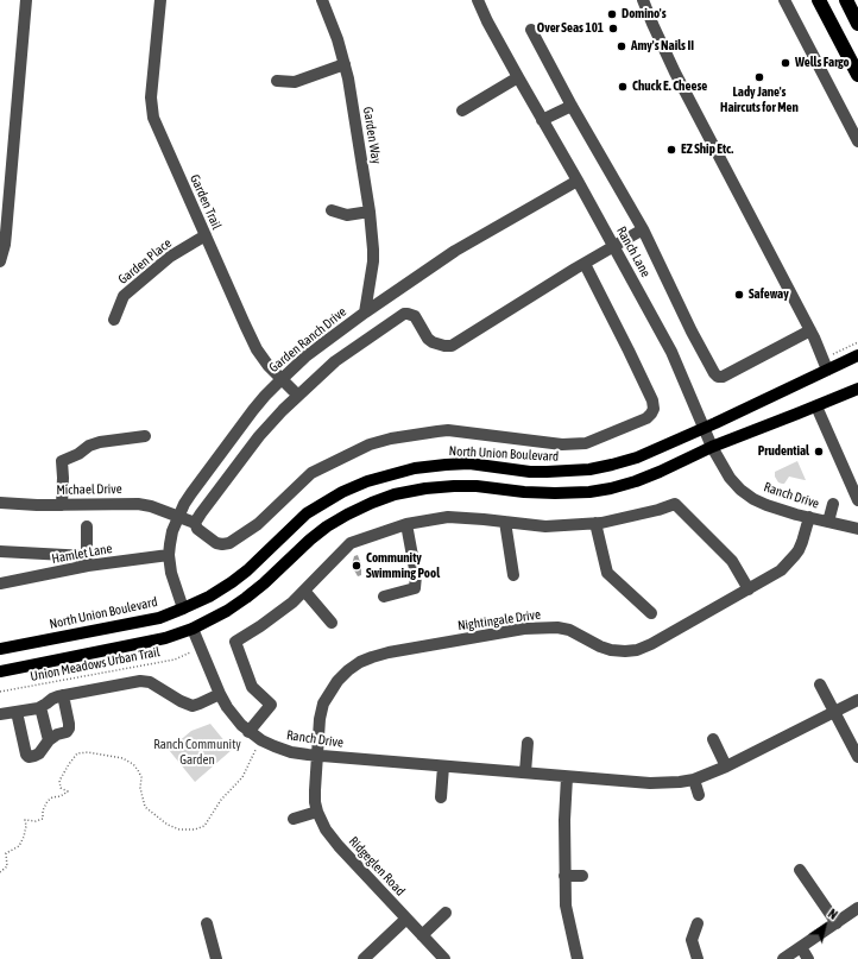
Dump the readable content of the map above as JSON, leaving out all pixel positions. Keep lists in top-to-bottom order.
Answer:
{
  "streets": {
    "main road": ["North Union Boulevard"],
    "street": [
      "Garden Way",
      "Garden Trail",
      "Ranch Lane",
      "Garden Place",
      "Garden Ranch Drive",
      "Michael Drive",
      "Ranch Drive",
      "Hamlet Lane",
      "Nightingale Drive",
      "Ridgeglen Road"
    ],
    "path": ["Union Meadows Urban Trail"]
  },
  "crossings": [
    ["Garden Way", "Garden Ranch Drive"],
    ["Garden Trail", "Garden Place"],
    ["Garden Trail", "Garden Ranch Drive"],
    ["Ranch Lane", "Garden Ranch Drive"],
    ["Ranch Lane", "North Union Boulevard"],
    ["Ranch Lane", "Ranch Drive"],
    ["Garden Ranch Drive", "North Union Boulevard"],
    ["Garden Ranch Drive", "Michael Drive"],
    ["Garden Ranch Drive", "Hamlet Lane"],
    ["Ranch Drive", "Nightingale Drive"],
    ["Ranch Drive", "Ridgeglen Road"],
    ["Nightingale Drive", "Ridgeglen Road"]
  ],
  "parks": ["Ranch Community Garden"],
  "places": [
    "Domino's",
    "Over Seas 101",
    "Amy's Nails II",
    "Wells Fargo",
    "Lady Jane's Haircuts for Men",
    "Chuck E. Cheese",
    "EZ Ship Etc.",
    "Safeway",
    "Prudential",
    "Community Swimming Pool"
  ],
  "north": "top right"
}
